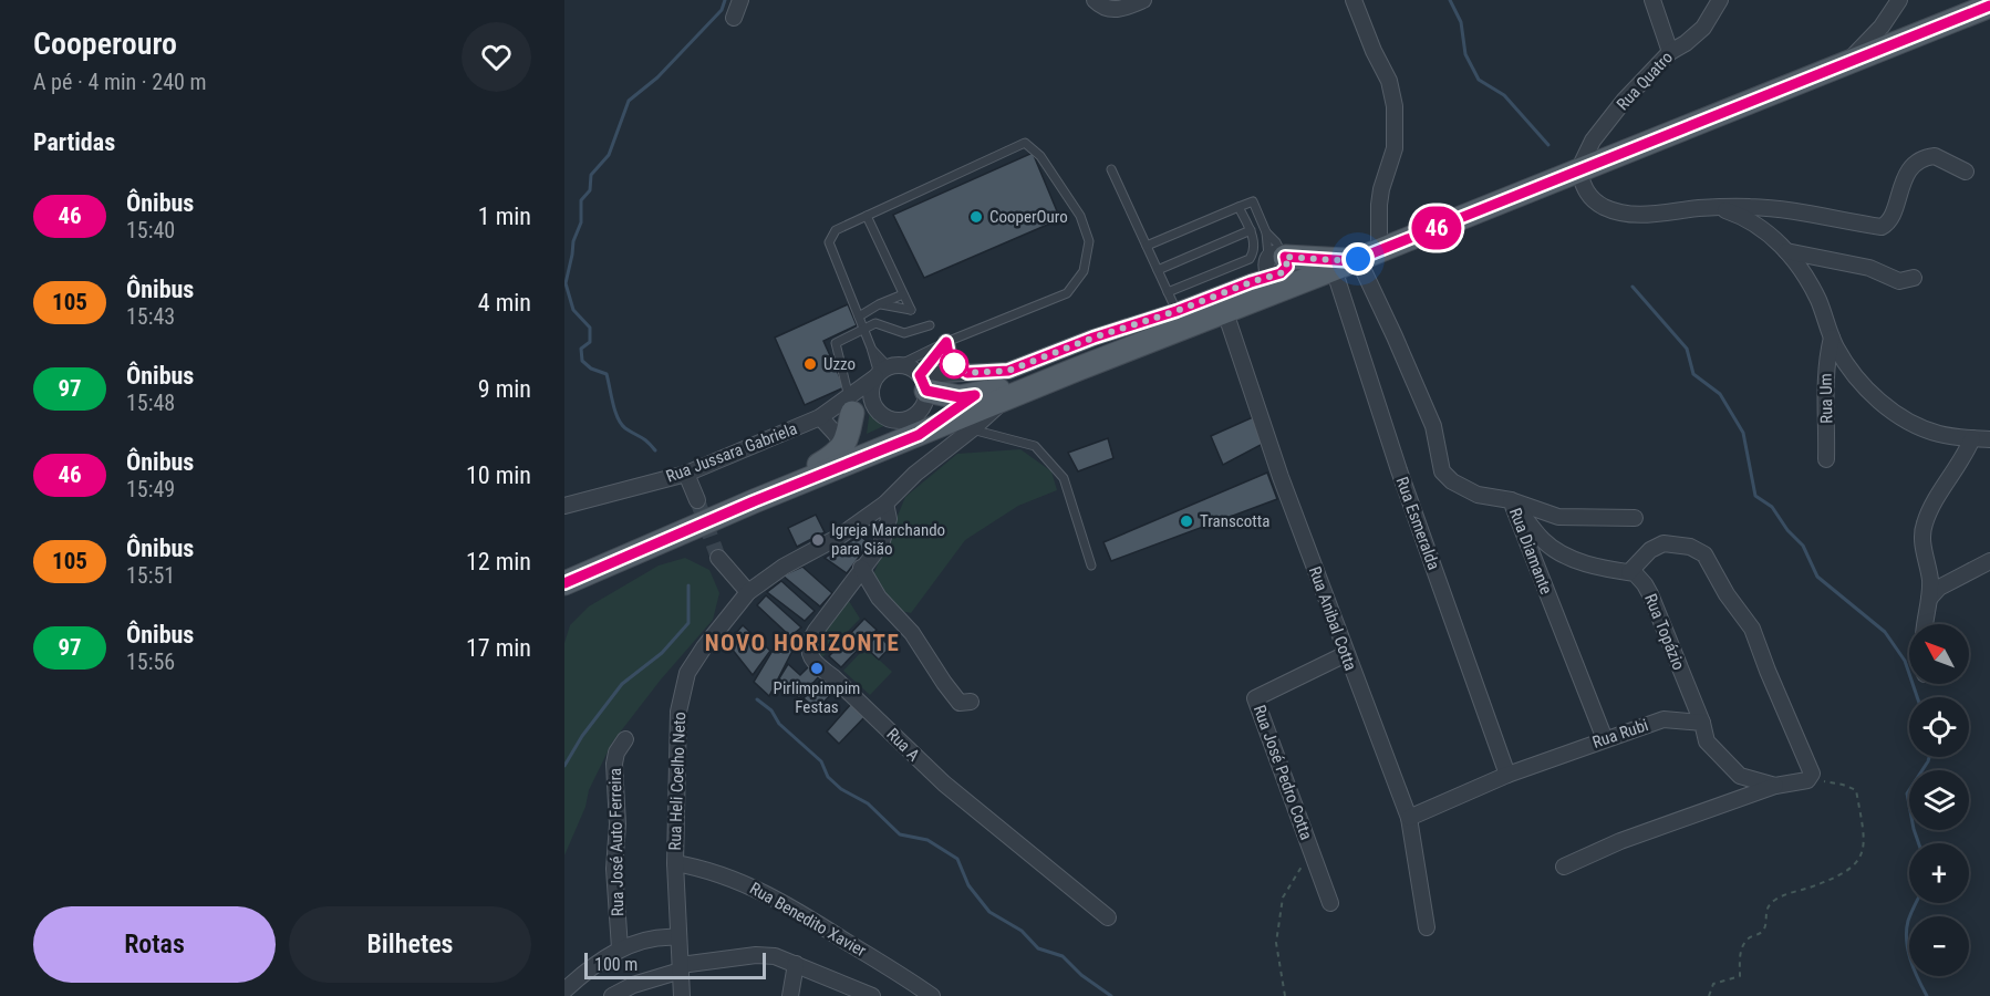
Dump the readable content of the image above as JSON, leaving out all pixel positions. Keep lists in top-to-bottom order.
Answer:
{
  "streets": {
    "street": [
      "Rua Quatro",
      "Rua Um",
      "Rua Jussara Gabriela",
      "Rua Esmeralda",
      "Rua Diamante",
      "Rua Anibal Cotta",
      "Rua Topázio",
      "Rua Rubi",
      "Rua A",
      "Rua José Pedro Cotta",
      "Rua Heli Coelho Neto",
      "Rua José Auto Ferreira",
      "Rua Benedito Xavier"
    ]
  },
  "crossings": [
    ["Rua Esmeralda", "Rua Diamante"],
    ["Rua Esmeralda", "Rua Rubi"],
    ["Rua Diamante", "Rua Rubi"],
    ["Rua Anibal Cotta", "Rua Rubi"],
    ["Rua Anibal Cotta", "Rua José Pedro Cotta"],
    ["Rua Topázio", "Rua Rubi"],
    ["Rua A", "Rua Heli Coelho Neto"],
    ["Rua Heli Coelho Neto", "Rua Benedito Xavier"]
  ],
  "districts": ["NOVO HORIZONTE"],
  "places": [
    "CooperOuro",
    "Uzzo",
    "Transcotta",
    "Igreja Marchando para Sião",
    "Pirlimpimpim Festas"
  ],
  "lines": ["bus line 46"],
  "scale_bar": "100 m",
  "north": "top left",
  "page": {
    "heading": [
      ["Cooperouro", "A pé · 4 min · 240 m"],
      "Partidas"
    ],
    "on_map": "46",
    "list": [
      {
        "mark": "46",
        "name": "Ônibus",
        "note": "15:40",
        "value": "1 min"
      },
      {
        "mark": "105",
        "name": "Ônibus",
        "note": "15:43",
        "value": "4 min"
      },
      {
        "mark": "97",
        "name": "Ônibus",
        "note": "15:48",
        "value": "9 min"
      },
      {
        "mark": "46",
        "name": "Ônibus",
        "note": "15:49",
        "value": "10 min"
      },
      {
        "mark": "105",
        "name": "Ônibus",
        "note": "15:51",
        "value": "12 min"
      },
      {
        "mark": "97",
        "name": "Ônibus",
        "note": "15:56",
        "value": "17 min"
      }
    ],
    "map_buttons": ["+", "−"],
    "buttons": ["Rotas", "Bilhetes"],
    "scale": "100 m"
  }
}
